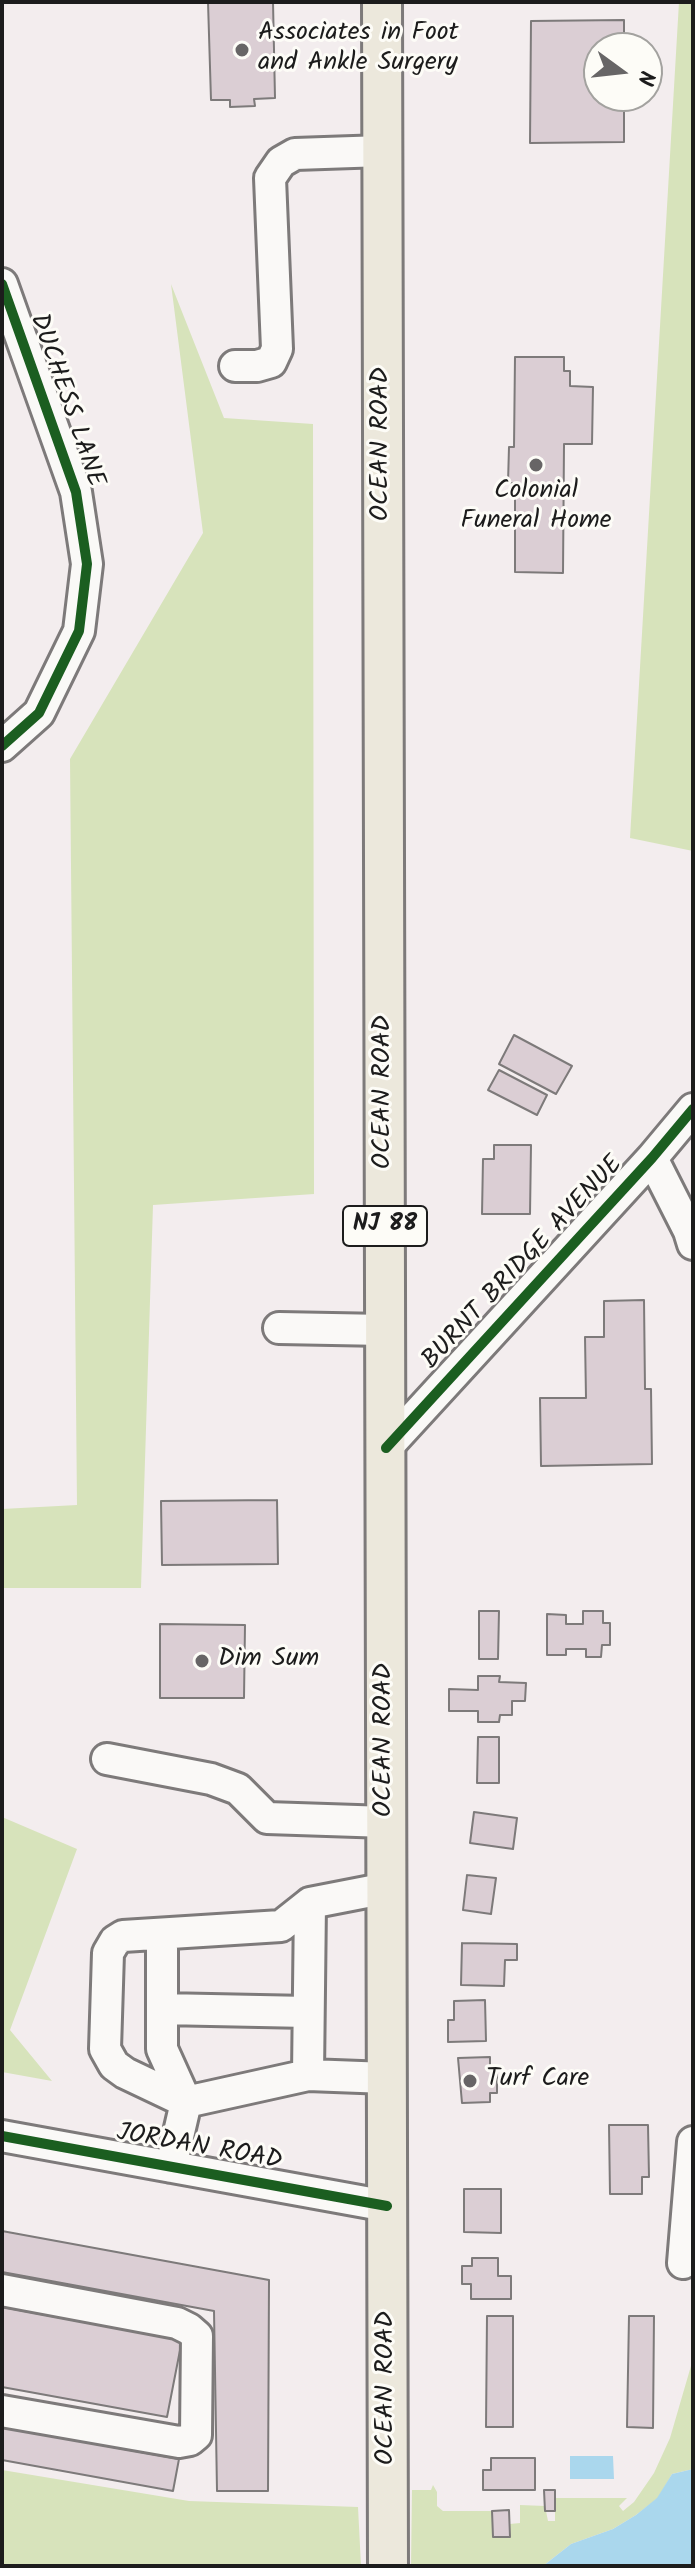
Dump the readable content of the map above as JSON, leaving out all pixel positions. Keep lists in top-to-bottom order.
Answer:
{
  "streets": {
    "main road": ["OCEAN ROAD", "NJ 88"],
    "street": ["DUCHESS LANE", "BURNT BRIDGE AVENUE", "JORDAN ROAD"]
  },
  "crossings": [
    ["OCEAN ROAD", "BURNT BRIDGE AVENUE"],
    ["OCEAN ROAD", "JORDAN ROAD"]
  ],
  "places": [
    "Associates in Foot and Ankle Surgery",
    "Colonial Funeral Home",
    "Dim Sum",
    "Turf Care"
  ],
  "north": "right"
}
